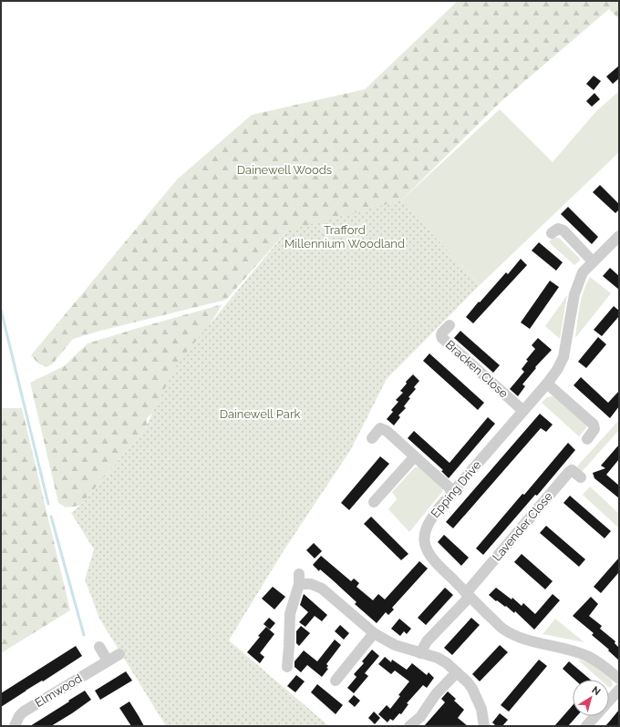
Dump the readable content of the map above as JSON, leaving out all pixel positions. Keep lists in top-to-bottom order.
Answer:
{
  "streets": {
    "street": [
      "Bracken Close",
      "Epping Drive",
      "Lavender Close",
      "Elmwood"
    ]
  },
  "crossings": [
    ["Bracken Close", "Epping Drive"],
    ["Epping Drive", "Lavender Close"]
  ],
  "parks": ["Dainewell Woods", "Trafford Millennium Woodland", "Dainewell Park"],
  "north": "top right"
}
